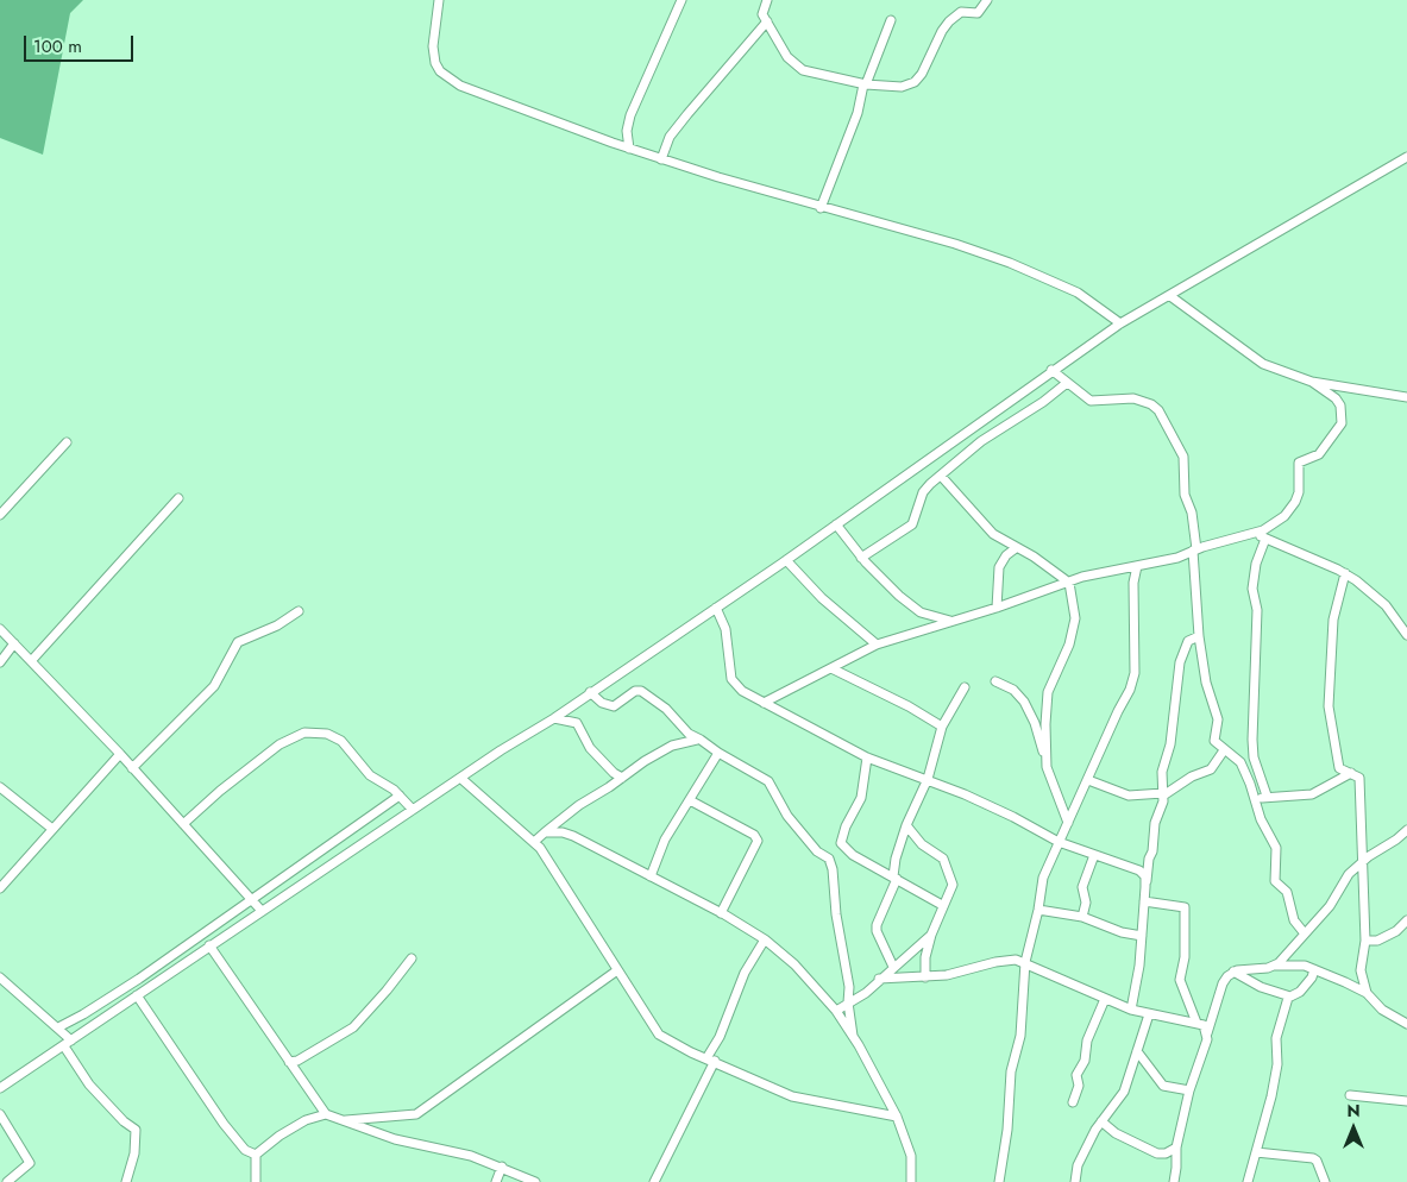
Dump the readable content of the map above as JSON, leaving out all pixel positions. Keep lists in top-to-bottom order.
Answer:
{
  "scale_bar": "100 m",
  "north": "top"
}
